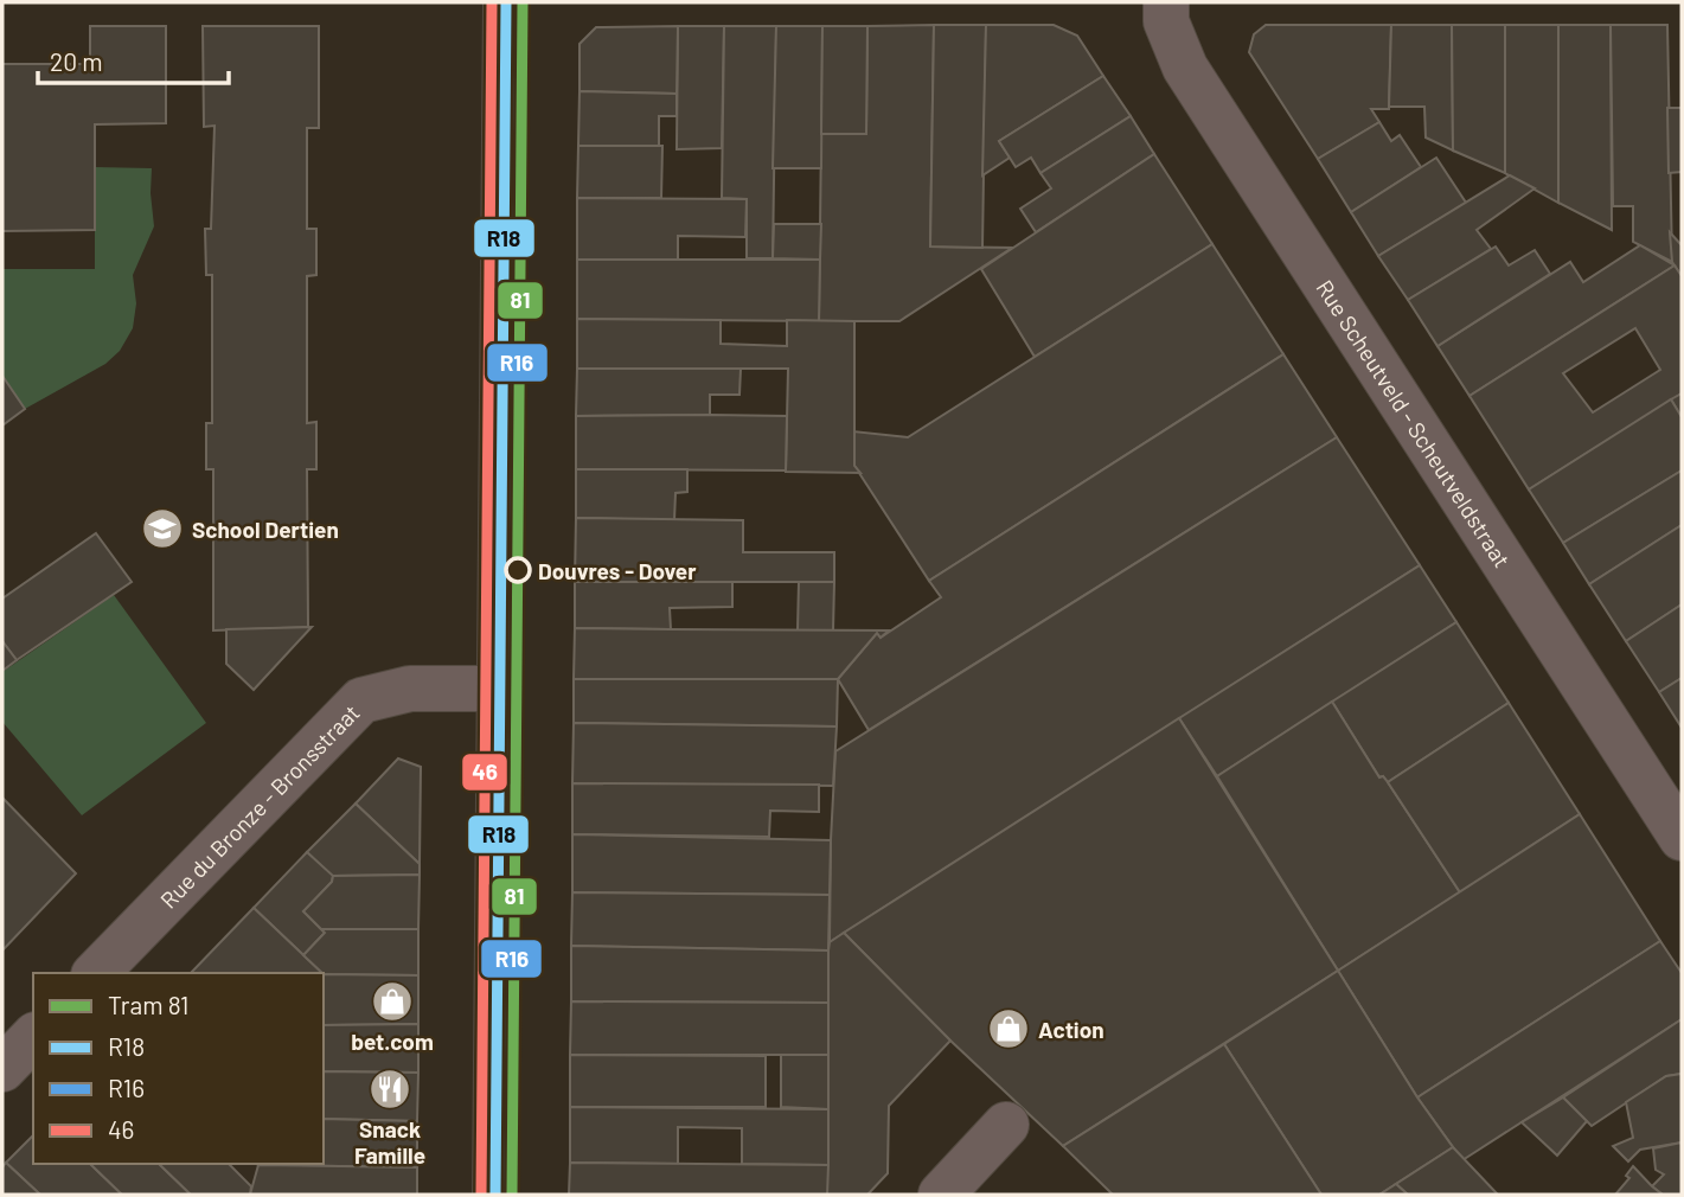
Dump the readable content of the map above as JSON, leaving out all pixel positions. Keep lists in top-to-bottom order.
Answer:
{
  "streets": {
    "street": ["Rue Scheutveld - Scheutveldstraat", "Rue du Bronze - Bronsstraat"]
  },
  "places": {
    "school or university": ["School Dertien"],
    "other": ["Douvres - Dover"],
    "shop": ["bet.com", "Action"],
    "restaurant": ["Snack Famille"]
  },
  "lines": [
    "tram line 81",
    "transit line R18",
    "transit line R16",
    "transit line 46"
  ],
  "legend": [
    "Tram 81",
    "R18",
    "R16",
    "46"
  ],
  "scale_bar": "20 m"
}
